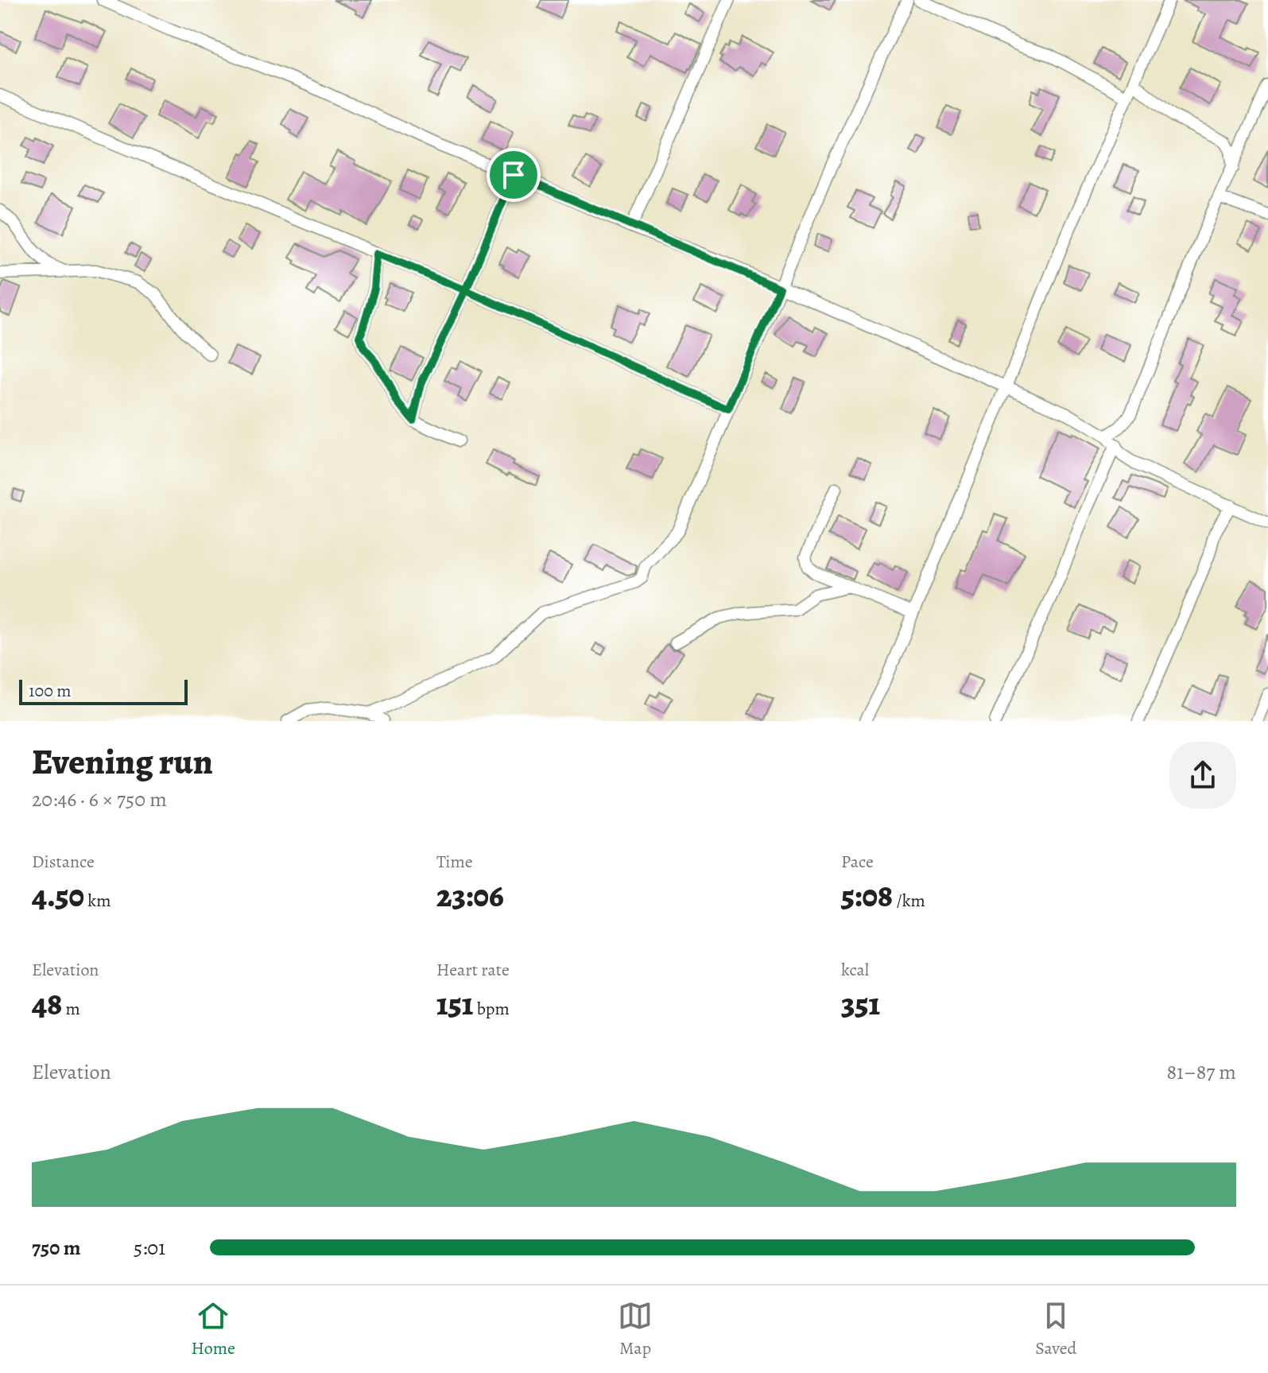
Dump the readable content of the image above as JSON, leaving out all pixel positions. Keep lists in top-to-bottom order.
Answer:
{
  "scale_bar": "100 m",
  "page": {
    "scale": "100 m",
    "heading": ["Evening run", "20:46 · 6 × 750 m"],
    "stats": [
      ["Distance", "4.50 km"],
      ["Time", "23:06"],
      ["Pace", "5:08 /km"],
      ["Elevation", "48 m"],
      ["Heart rate", "151 bpm"],
      ["kcal", "351"]
    ],
    "chart": ["Elevation", "81–87 m"],
    "list": [
      {
        "name": "750 m",
        "note": "5:01"
      }
    ],
    "tabs": ["Home", "Map", "Saved"]
  }
}
